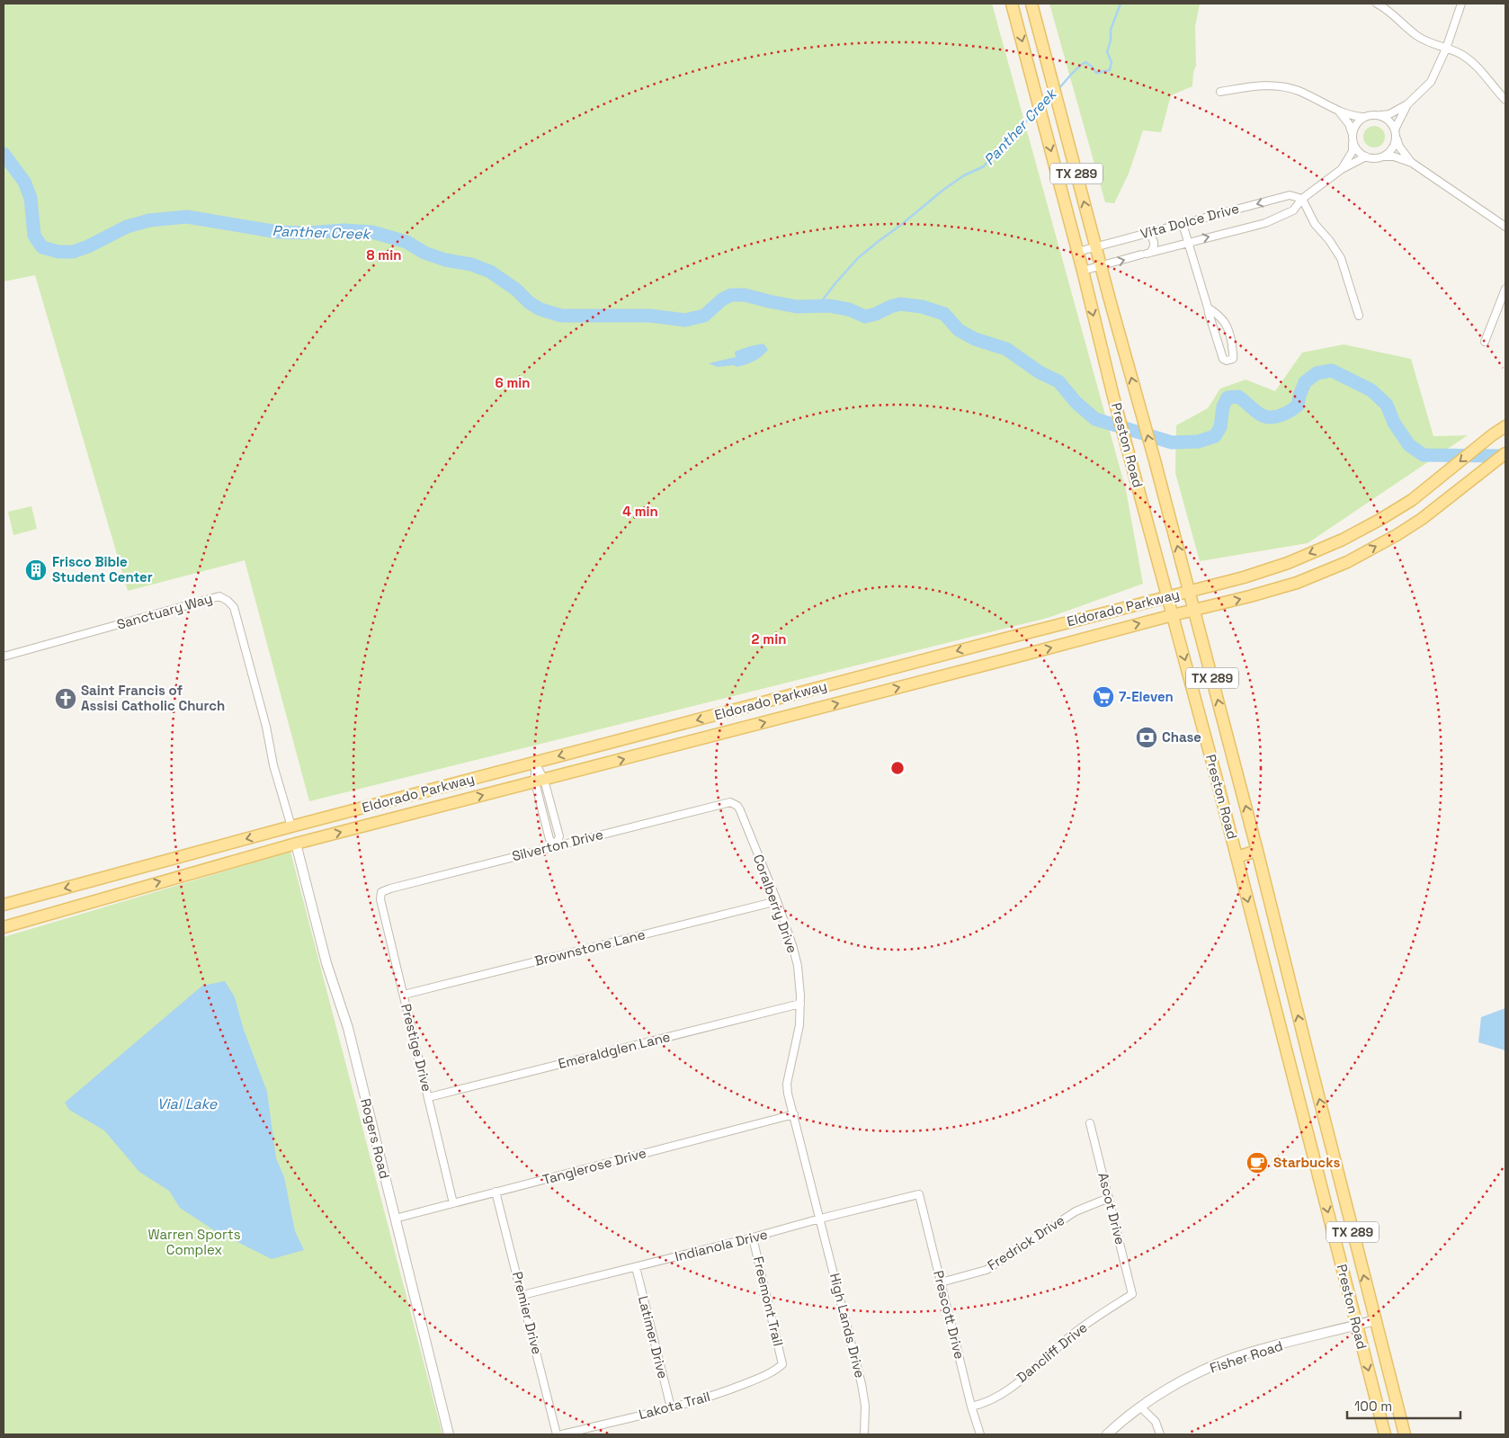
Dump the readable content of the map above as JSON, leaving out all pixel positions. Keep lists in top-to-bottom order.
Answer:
{
  "streets": {
    "main road": ["TX 289", "Preston Road", "Eldorado Parkway"],
    "street": [
      "Vita Dolce Drive",
      "Sanctuary Way",
      "Silverton Drive",
      "Coralberry Drive",
      "Brownstone Lane",
      "Prestige Drive",
      "Emeraldglen Lane",
      "Rogers Road",
      "Tanglerose Drive",
      "Ascot Drive",
      "Fredrick Drive",
      "Indianola Drive",
      "Freemont Trail",
      "Premier Drive",
      "Prescott Drive",
      "High Lands Drive",
      "Latimer Drive",
      "Dancliff Drive",
      "Fisher Road",
      "Lakota Trail"
    ]
  },
  "crossings": [
    ["Vita Dolce Drive", "Preston Road"],
    ["Preston Road", "Eldorado Parkway"],
    ["Preston Road", "Fisher Road"],
    ["Eldorado Parkway", "Sanctuary Way"],
    ["Eldorado Parkway", "Rogers Road"],
    ["Silverton Drive", "Coralberry Drive"],
    ["Silverton Drive", "Prestige Drive"],
    ["Coralberry Drive", "Brownstone Lane"],
    ["Coralberry Drive", "Emeraldglen Lane"],
    ["Coralberry Drive", "Tanglerose Drive"],
    ["Coralberry Drive", "Indianola Drive"],
    ["Coralberry Drive", "High Lands Drive"],
    ["Brownstone Lane", "Prestige Drive"],
    ["Prestige Drive", "Emeraldglen Lane"],
    ["Prestige Drive", "Tanglerose Drive"],
    ["Rogers Road", "Tanglerose Drive"],
    ["Tanglerose Drive", "Premier Drive"],
    ["Ascot Drive", "Fredrick Drive"],
    ["Ascot Drive", "Dancliff Drive"],
    ["Fredrick Drive", "Prescott Drive"],
    ["Indianola Drive", "Freemont Trail"],
    ["Indianola Drive", "Premier Drive"],
    ["Indianola Drive", "Prescott Drive"],
    ["Indianola Drive", "High Lands Drive"],
    ["Indianola Drive", "Latimer Drive"],
    ["Freemont Trail", "Lakota Trail"],
    ["Prescott Drive", "Dancliff Drive"],
    ["Latimer Drive", "Lakota Trail"]
  ],
  "water": ["Panther Creek", "Vial Lake"],
  "parks": ["Warren Sports Complex"],
  "places": {
    "building": ["Frisco Bible Student Center"],
    "supermarket": ["7-Eleven"],
    "church": ["Saint Francis of Assisi Catholic Church"],
    "bank": ["Chase"],
    "cafe": ["Starbucks"]
  },
  "scale_bar": "100 m",
  "rings": [
    "8 min",
    "6 min",
    "4 min",
    "2 min"
  ]
}
